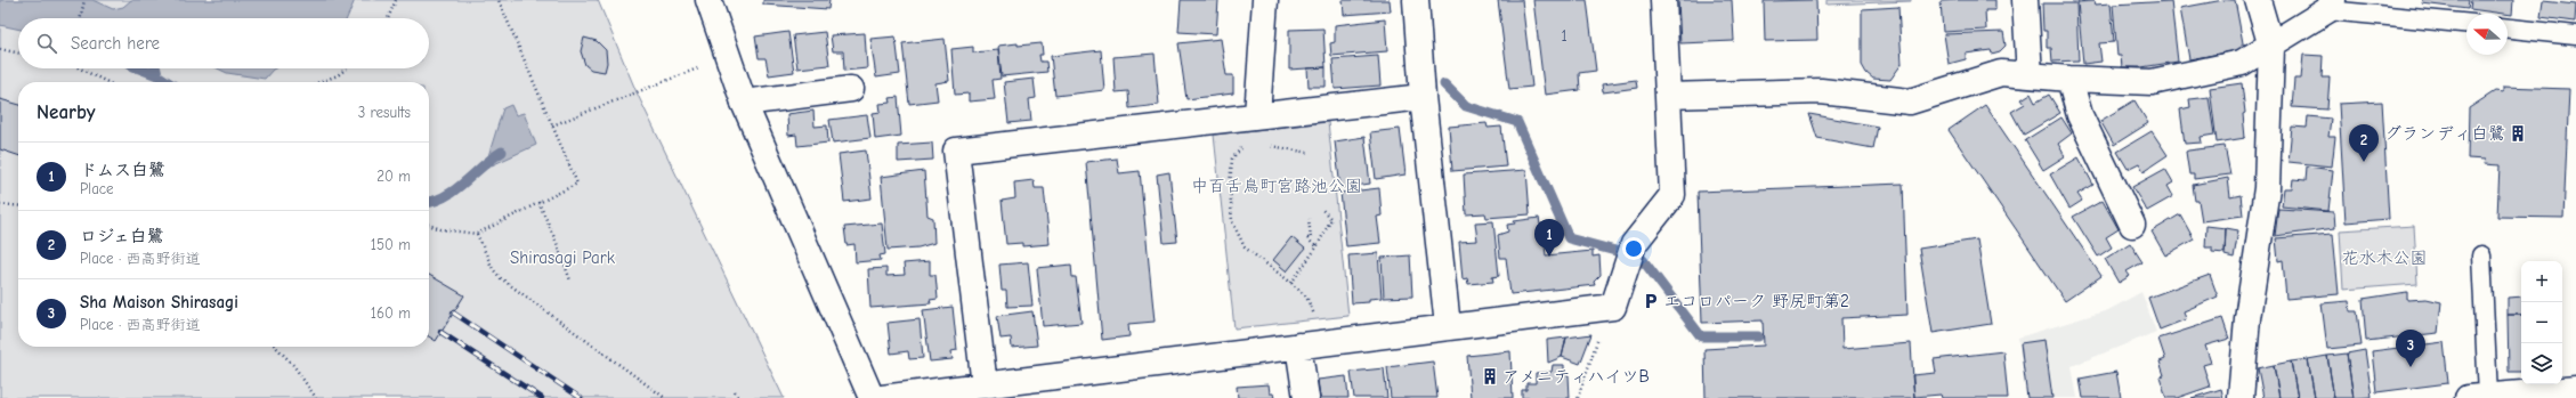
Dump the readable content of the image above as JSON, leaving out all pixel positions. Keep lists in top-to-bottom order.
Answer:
{
  "parks": ["中百舌鳥町宮路池公園", "Shirasagi Park", "花水木公園"],
  "places": {
    "building": ["グランディ白鷺", "アメニティハイツB"],
    "parking": ["エコロパーク 野尻町第2"]
  },
  "house_numbers": ["1"],
  "north": "left",
  "page": {
    "search": "Search here",
    "heading": ["Nearby", "3 results"],
    "pins": ["2", "1", "3"],
    "list": [
      {
        "mark": "1",
        "name": "ドムス白鷺",
        "note": "Place",
        "value": "20 m"
      },
      {
        "mark": "2",
        "name": "ロジェ白鷺",
        "note": "Place · 西高野街道",
        "value": "150 m"
      },
      {
        "mark": "3",
        "name": "Sha Maison Shirasagi",
        "note": "Place · 西高野街道",
        "value": "160 m"
      }
    ],
    "map_buttons": ["+", "−"]
  }
}
